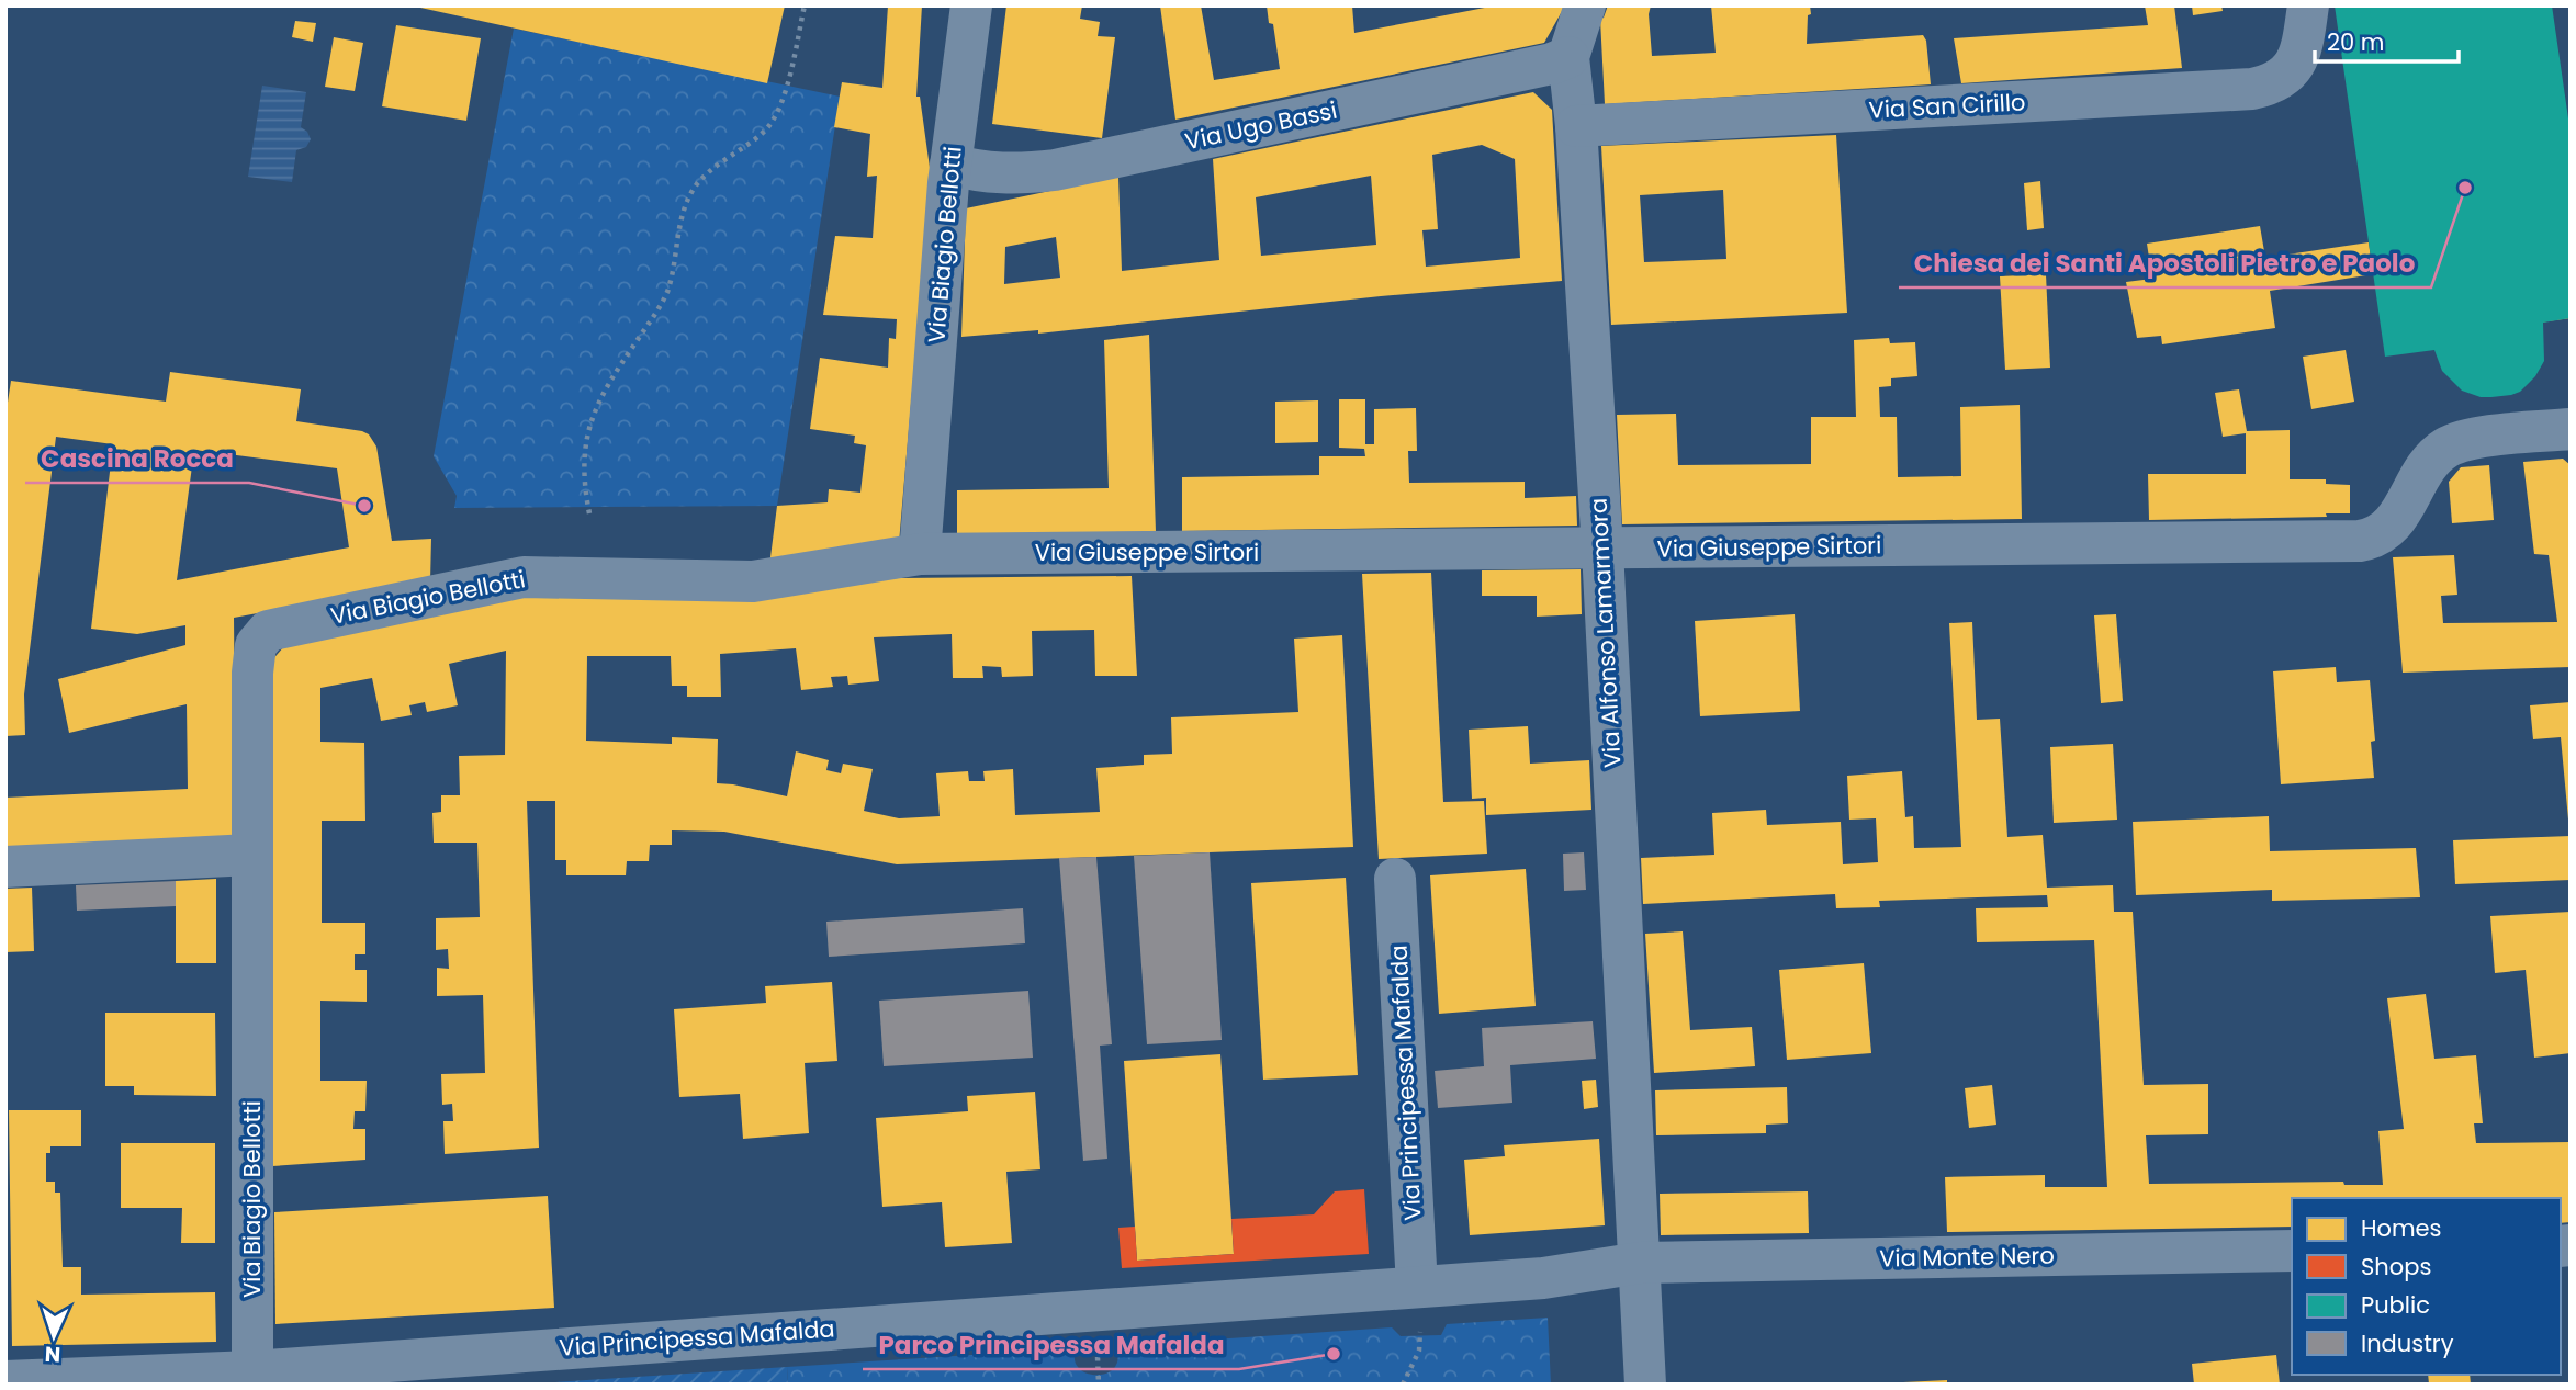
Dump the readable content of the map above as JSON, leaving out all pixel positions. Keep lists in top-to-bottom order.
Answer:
{
  "streets": {
    "street": [
      "Via San Cirillo",
      "Via Ugo Bassi",
      "Via Biagio Bellotti",
      "Via Giuseppe Sirtori",
      "Via Alfonso Lamarmora",
      "Via Principessa Mafalda",
      "Via Monte Nero"
    ]
  },
  "crossings": [
    ["Via San Cirillo", "Via Alfonso Lamarmora"],
    ["Via Ugo Bassi", "Via Biagio Bellotti"],
    ["Via Ugo Bassi", "Via Alfonso Lamarmora"],
    ["Via Biagio Bellotti", "Via Giuseppe Sirtori"],
    ["Via Biagio Bellotti", "Via Principessa Mafalda"],
    ["Via Giuseppe Sirtori", "Via Alfonso Lamarmora"],
    ["Via Alfonso Lamarmora", "Via Principessa Mafalda"],
    ["Via Alfonso Lamarmora", "Via Monte Nero"],
    ["Via Principessa Mafalda", "Via Monte Nero"]
  ],
  "places": ["Chiesa dei Santi Apostoli Pietro e Paolo", "Cascina Rocca", "Parco Principessa Mafalda"],
  "legend": [
    "Homes",
    "Shops",
    "Public",
    "Industry"
  ],
  "scale_bar": "20 m",
  "north": "bottom"
}
